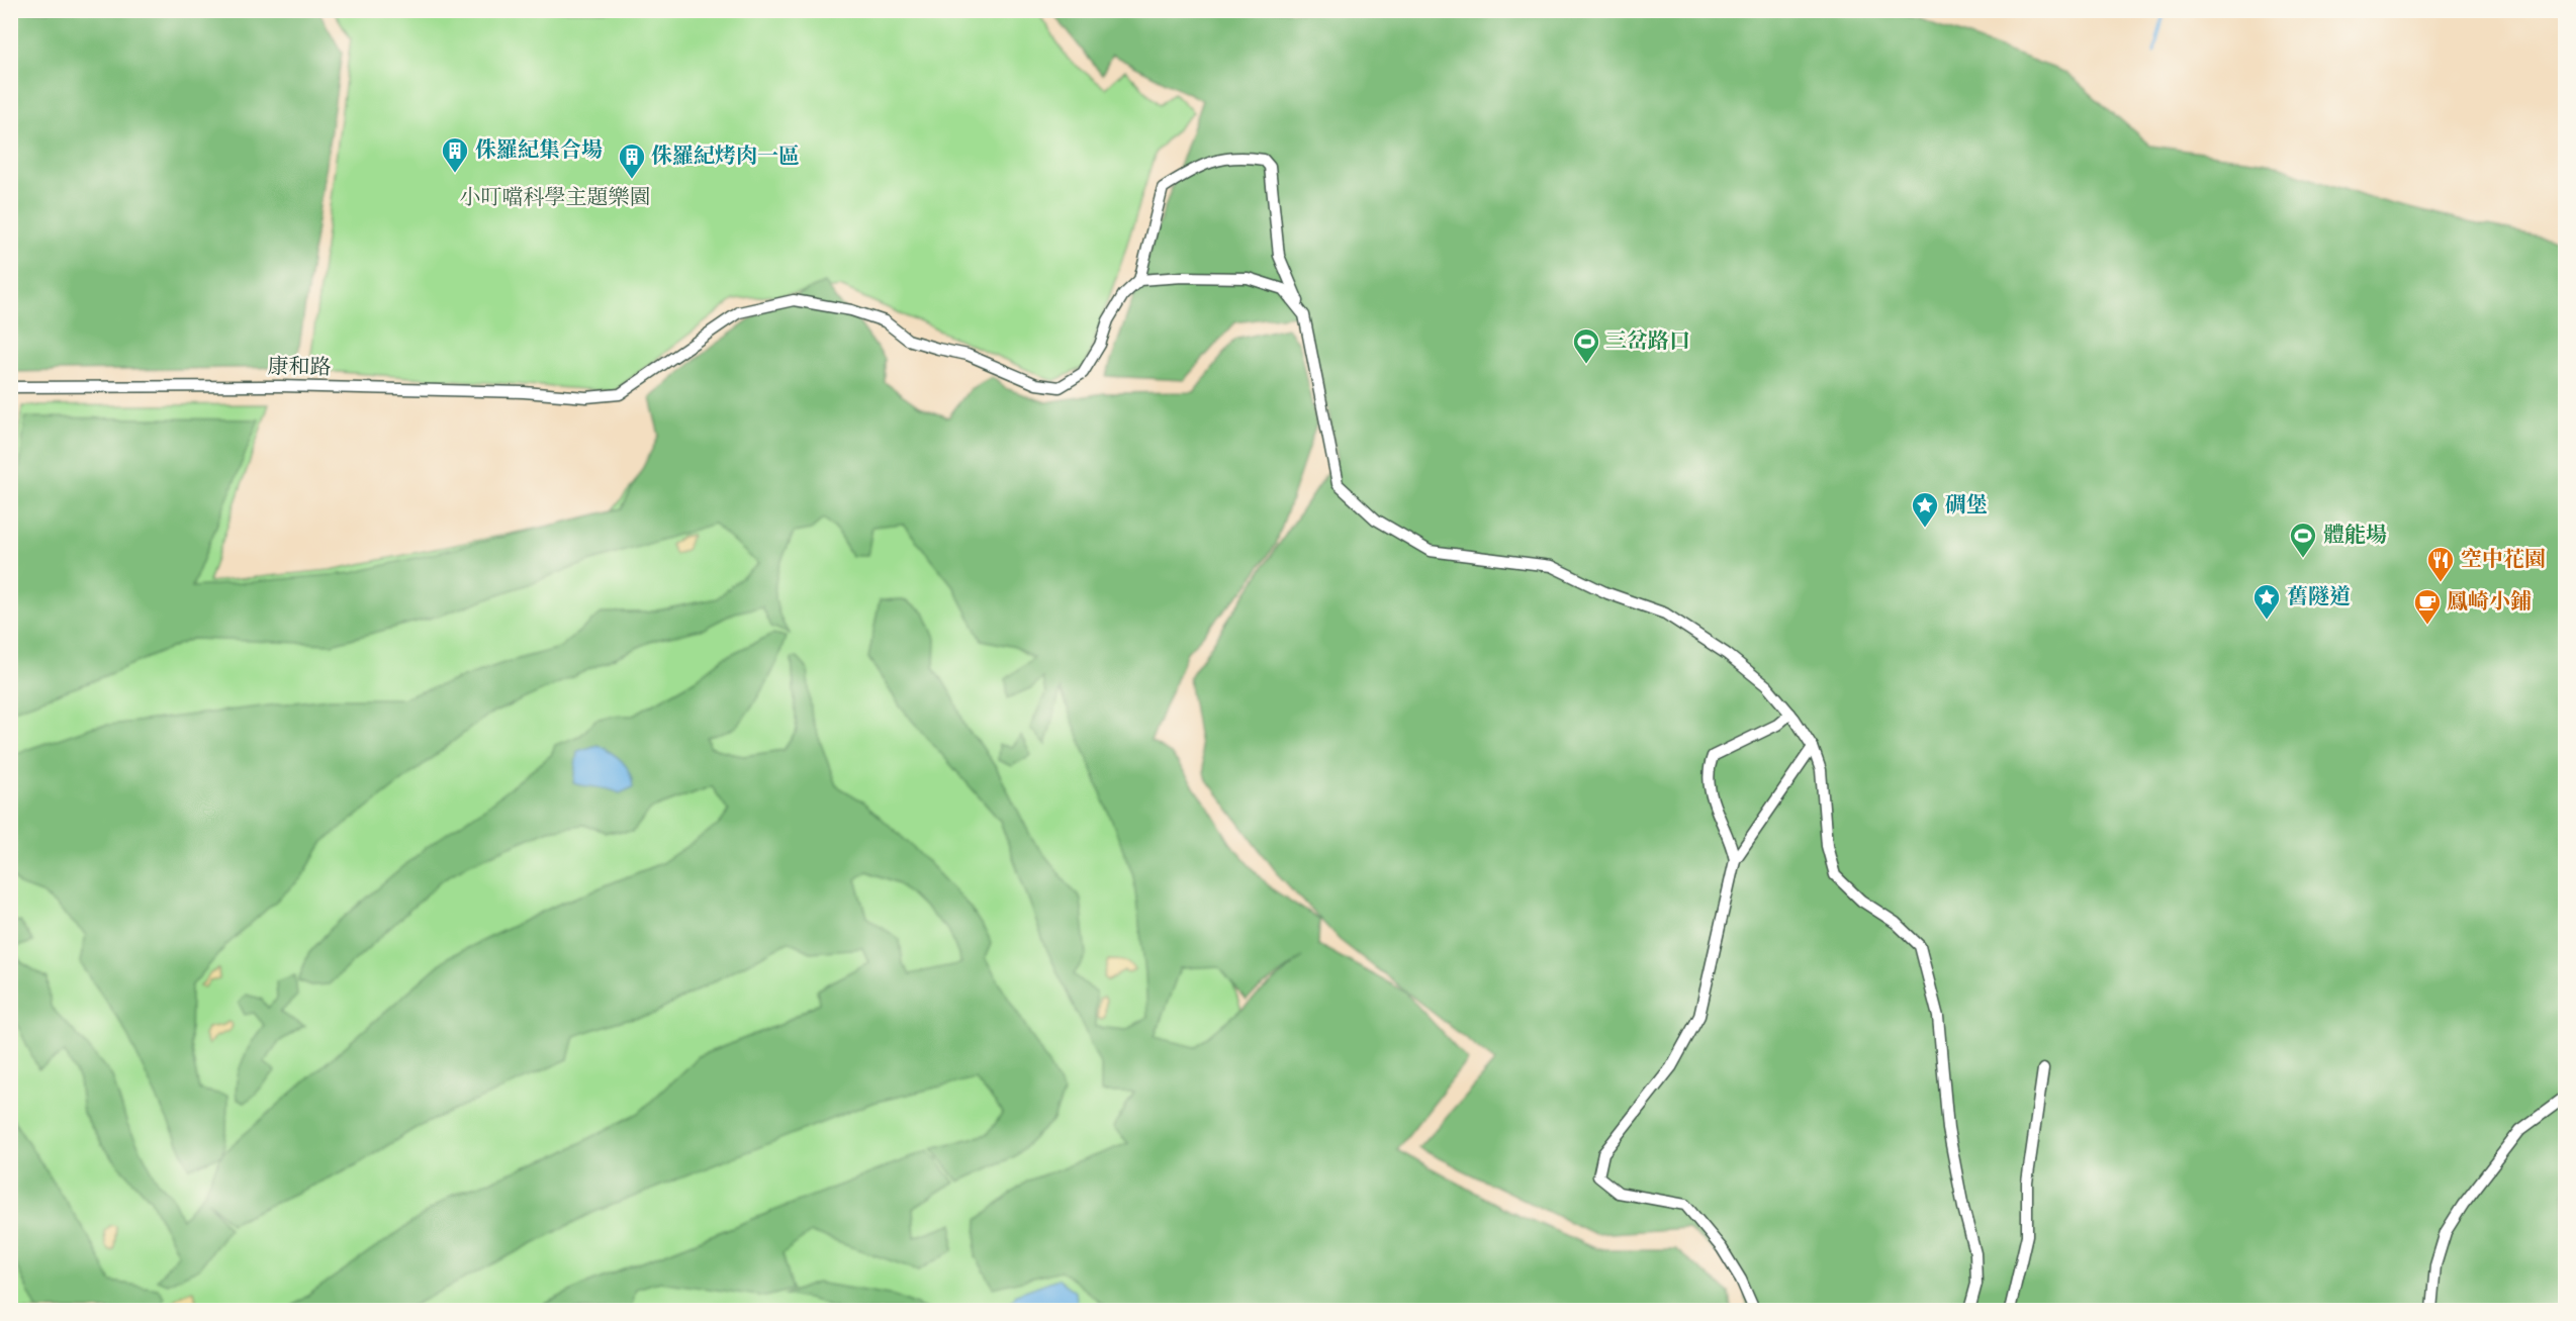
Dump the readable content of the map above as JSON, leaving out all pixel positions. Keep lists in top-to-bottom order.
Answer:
{
  "streets": {
    "street": ["康和路"]
  },
  "parks": ["小叮噹科學主題樂園"],
  "places": {
    "building": ["侏羅紀集合場", "侏羅紀烤肉一區"],
    "sports": ["三岔路口", "體能場"],
    "place": ["碉堡", "舊隧道"],
    "restaurant": ["空中花園"],
    "cafe": ["鳳崎小鋪"]
  }
}
